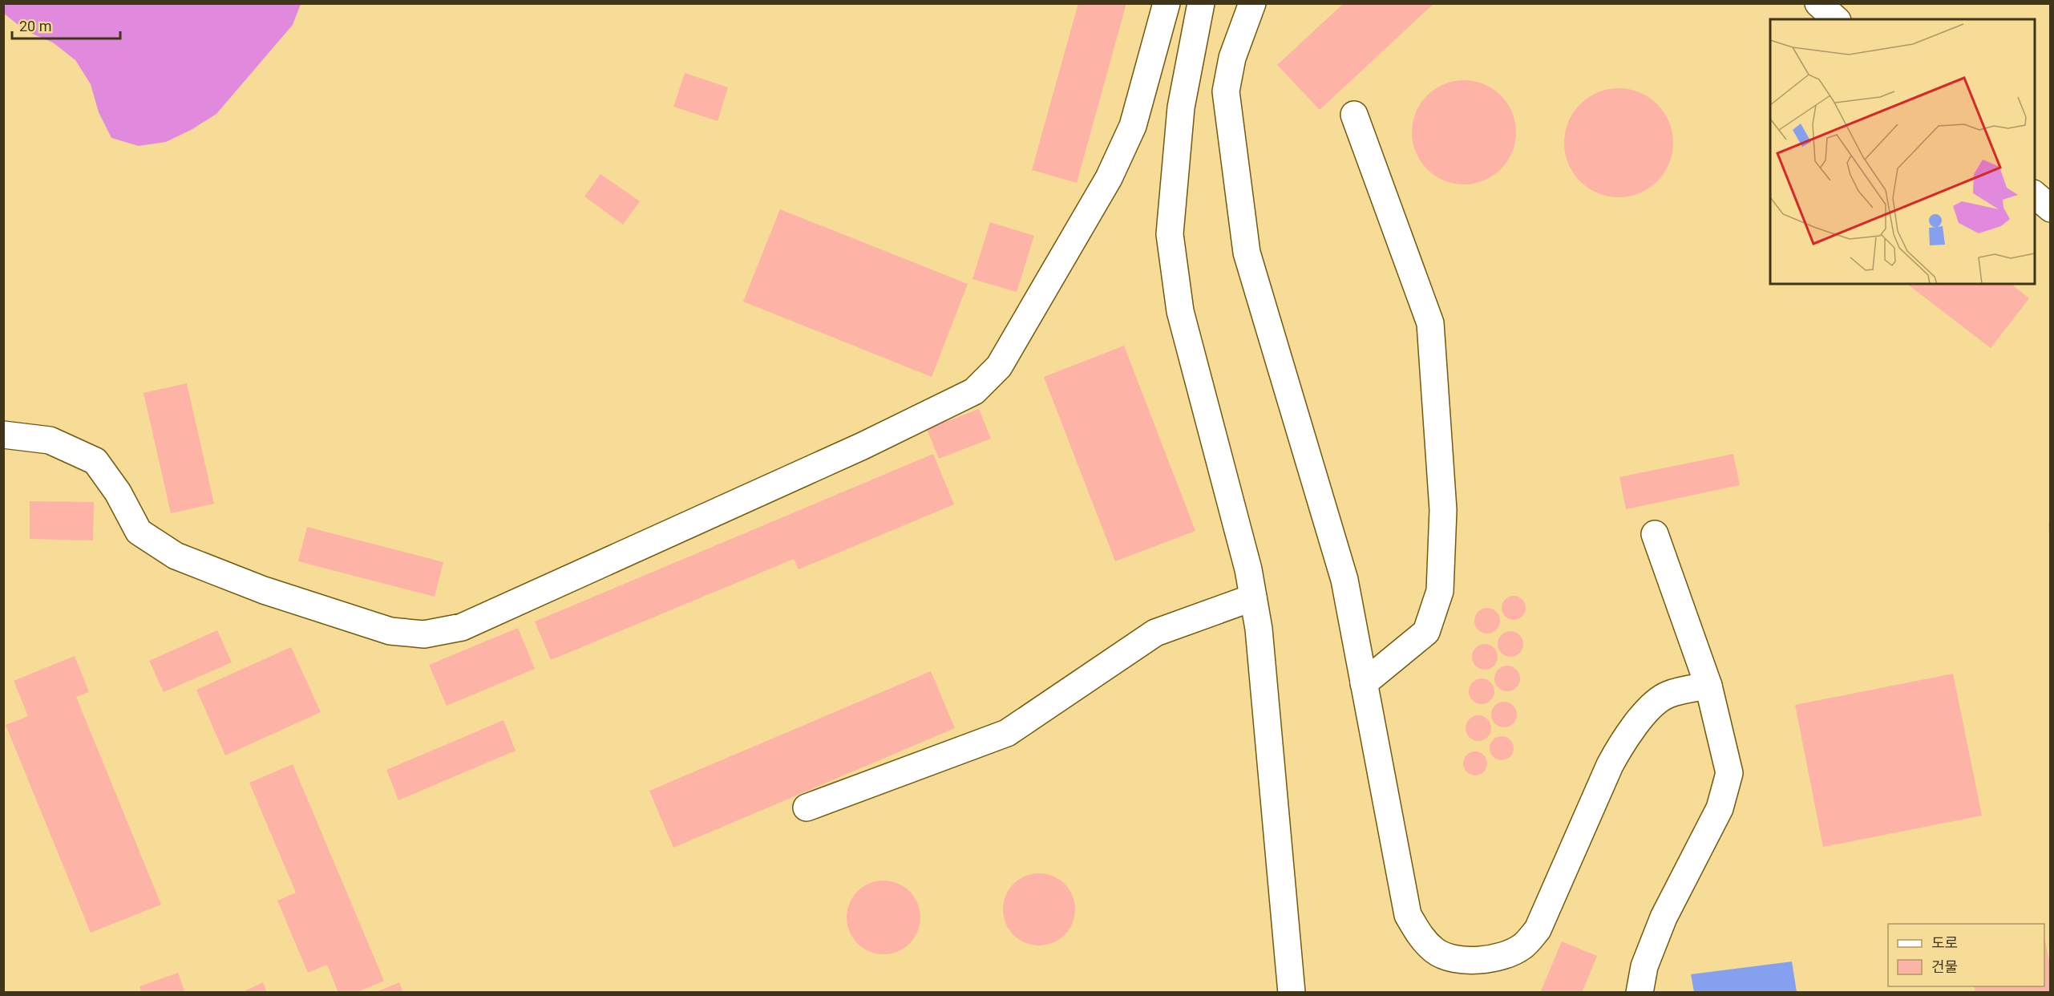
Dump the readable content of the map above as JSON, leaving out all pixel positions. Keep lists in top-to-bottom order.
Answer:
{
  "legend": ["도로", "건물"],
  "scale_bar": "20 m"
}
